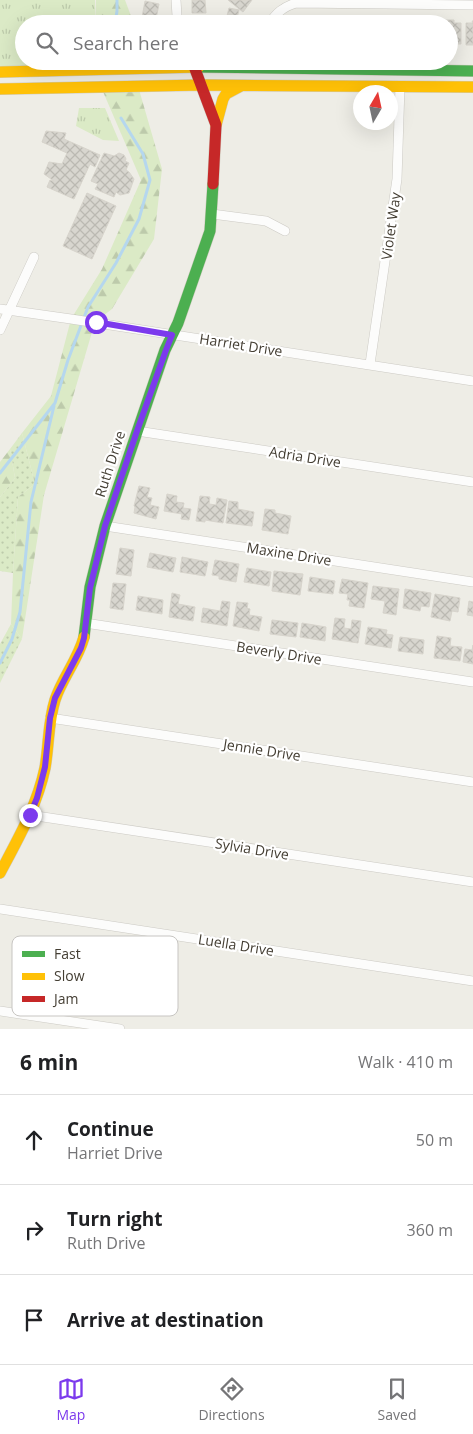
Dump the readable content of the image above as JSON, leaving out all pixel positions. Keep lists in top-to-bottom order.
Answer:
{
  "streets": {
    "main road": ["Ruth Drive"],
    "street": [
      "Violet Way",
      "Harriet Drive",
      "Adria Drive",
      "Maxine Drive",
      "Beverly Drive",
      "Jennie Drive",
      "Sylvia Drive",
      "Luella Drive"
    ]
  },
  "crossings": [
    ["Violet Way", "Harriet Drive"],
    ["Harriet Drive", "Ruth Drive"],
    ["Adria Drive", "Ruth Drive"],
    ["Ruth Drive", "Maxine Drive"],
    ["Ruth Drive", "Beverly Drive"],
    ["Ruth Drive", "Jennie Drive"],
    ["Ruth Drive", "Sylvia Drive"]
  ],
  "legend": ["Fast", "Slow", "Jam"],
  "north": "top",
  "page": {
    "search": "Search here",
    "heading": ["6 min", "Walk · 410 m"],
    "list": [
      ["Continue", "Harriet Drive", "50 m"],
      ["Turn right", "Ruth Drive", "360 m"],
      "Arrive at destination"
    ],
    "nav": ["Map", "Directions", "Saved"]
  }
}
